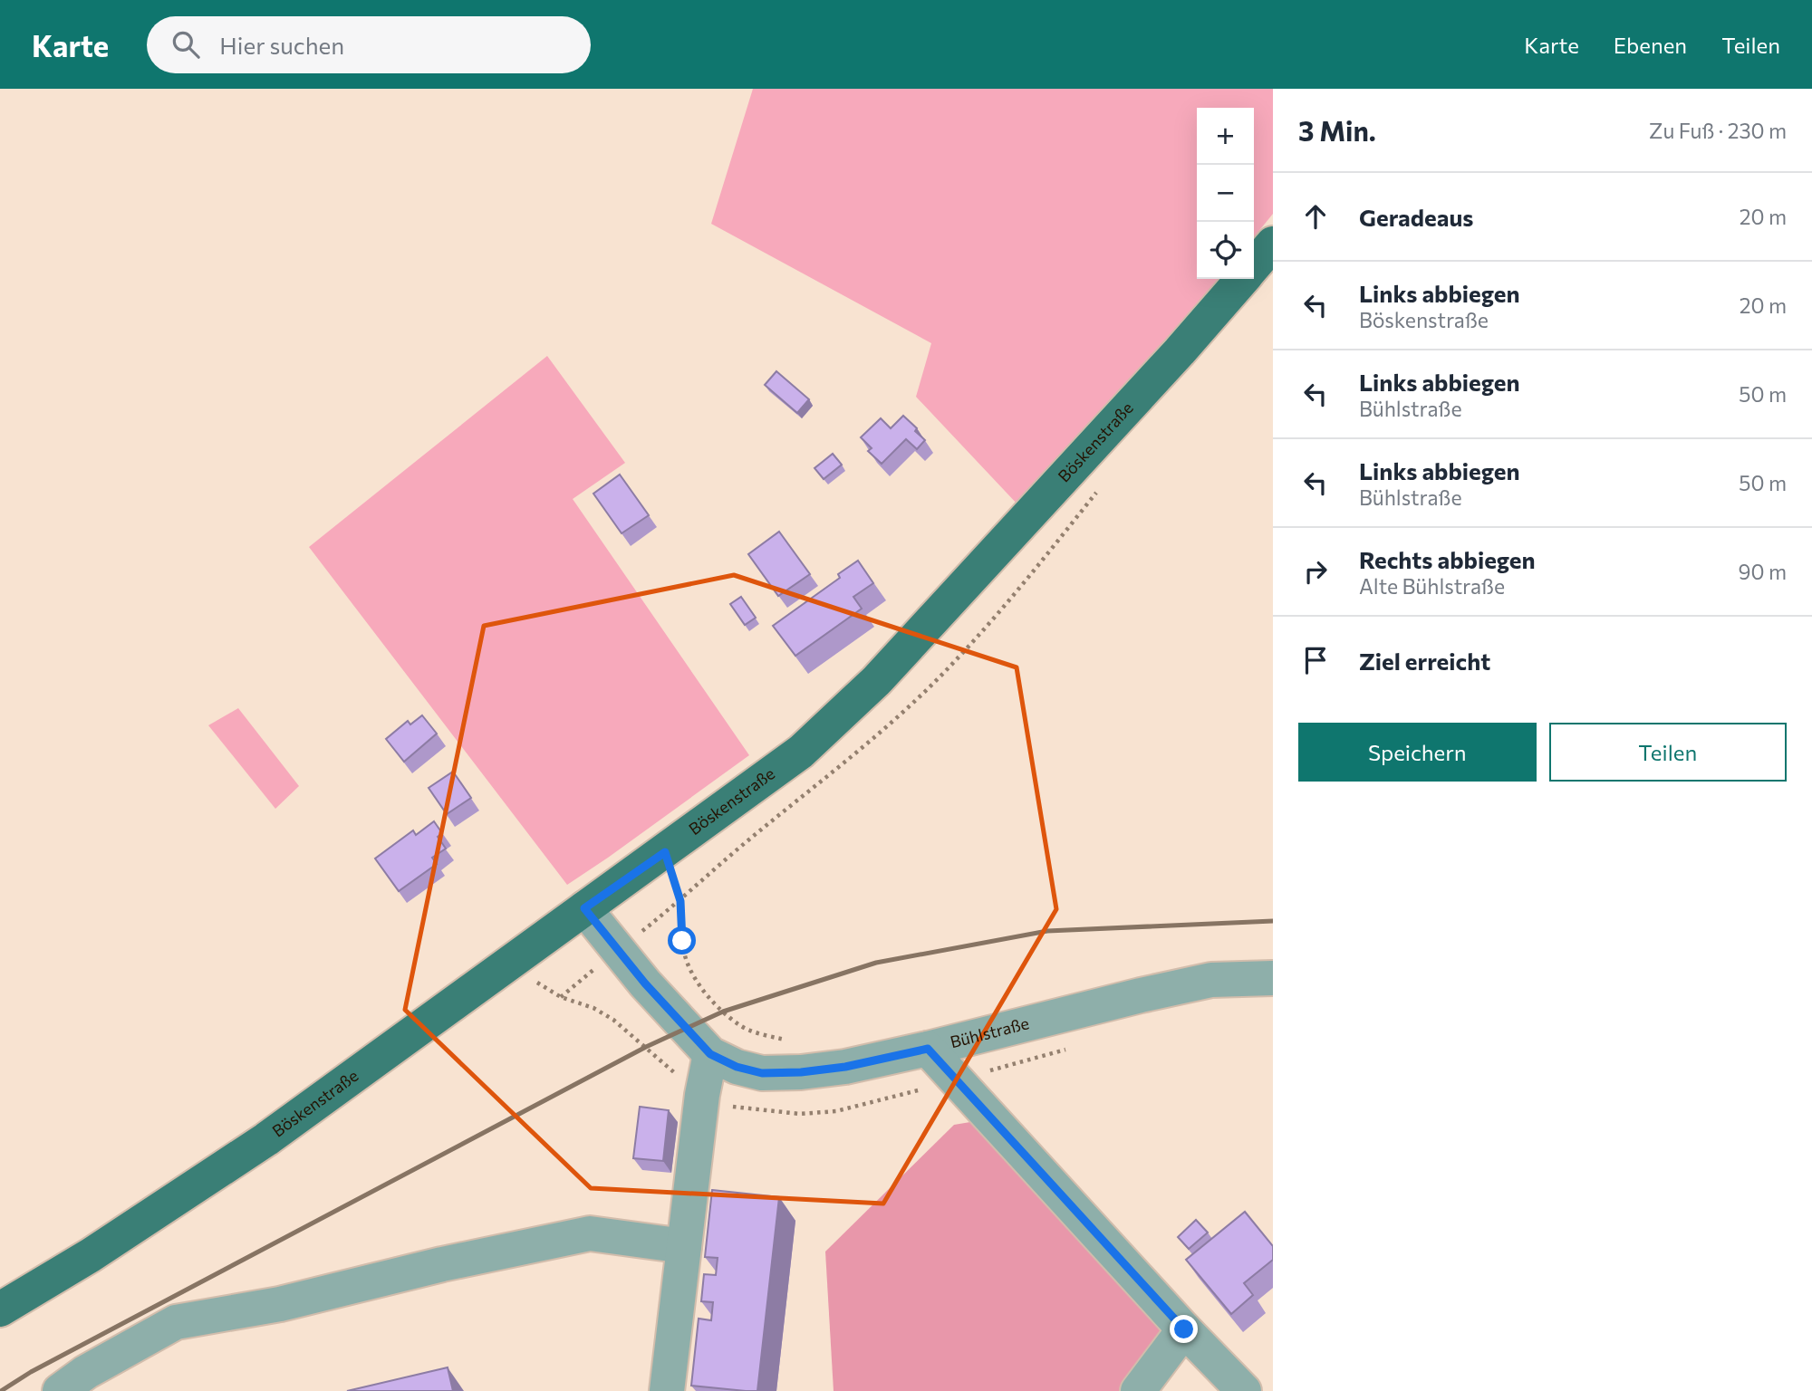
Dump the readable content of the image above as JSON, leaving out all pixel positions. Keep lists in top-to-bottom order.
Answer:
{
  "streets": {
    "main road": ["Böskenstraße"],
    "street": ["Bühlstraße"]
  },
  "crossings": [
    ["Böskenstraße", "Bühlstraße"]
  ],
  "page": {
    "header": "Karte",
    "search": "Hier suchen",
    "nav": ["Karte", "Ebenen", "Teilen"],
    "heading": ["3 Min.", "Zu Fuß · 230 m"],
    "map_buttons": ["+", "−"],
    "list": [
      ["Geradeaus", "20 m"],
      ["Links abbiegen", "Böskenstraße", "20 m"],
      ["Links abbiegen", "Bühlstraße", "50 m"],
      ["Links abbiegen", "Bühlstraße", "50 m"],
      ["Rechts abbiegen", "Alte Bühlstraße", "90 m"],
      "Ziel erreicht"
    ],
    "buttons": ["Speichern", "Teilen"]
  }
}
